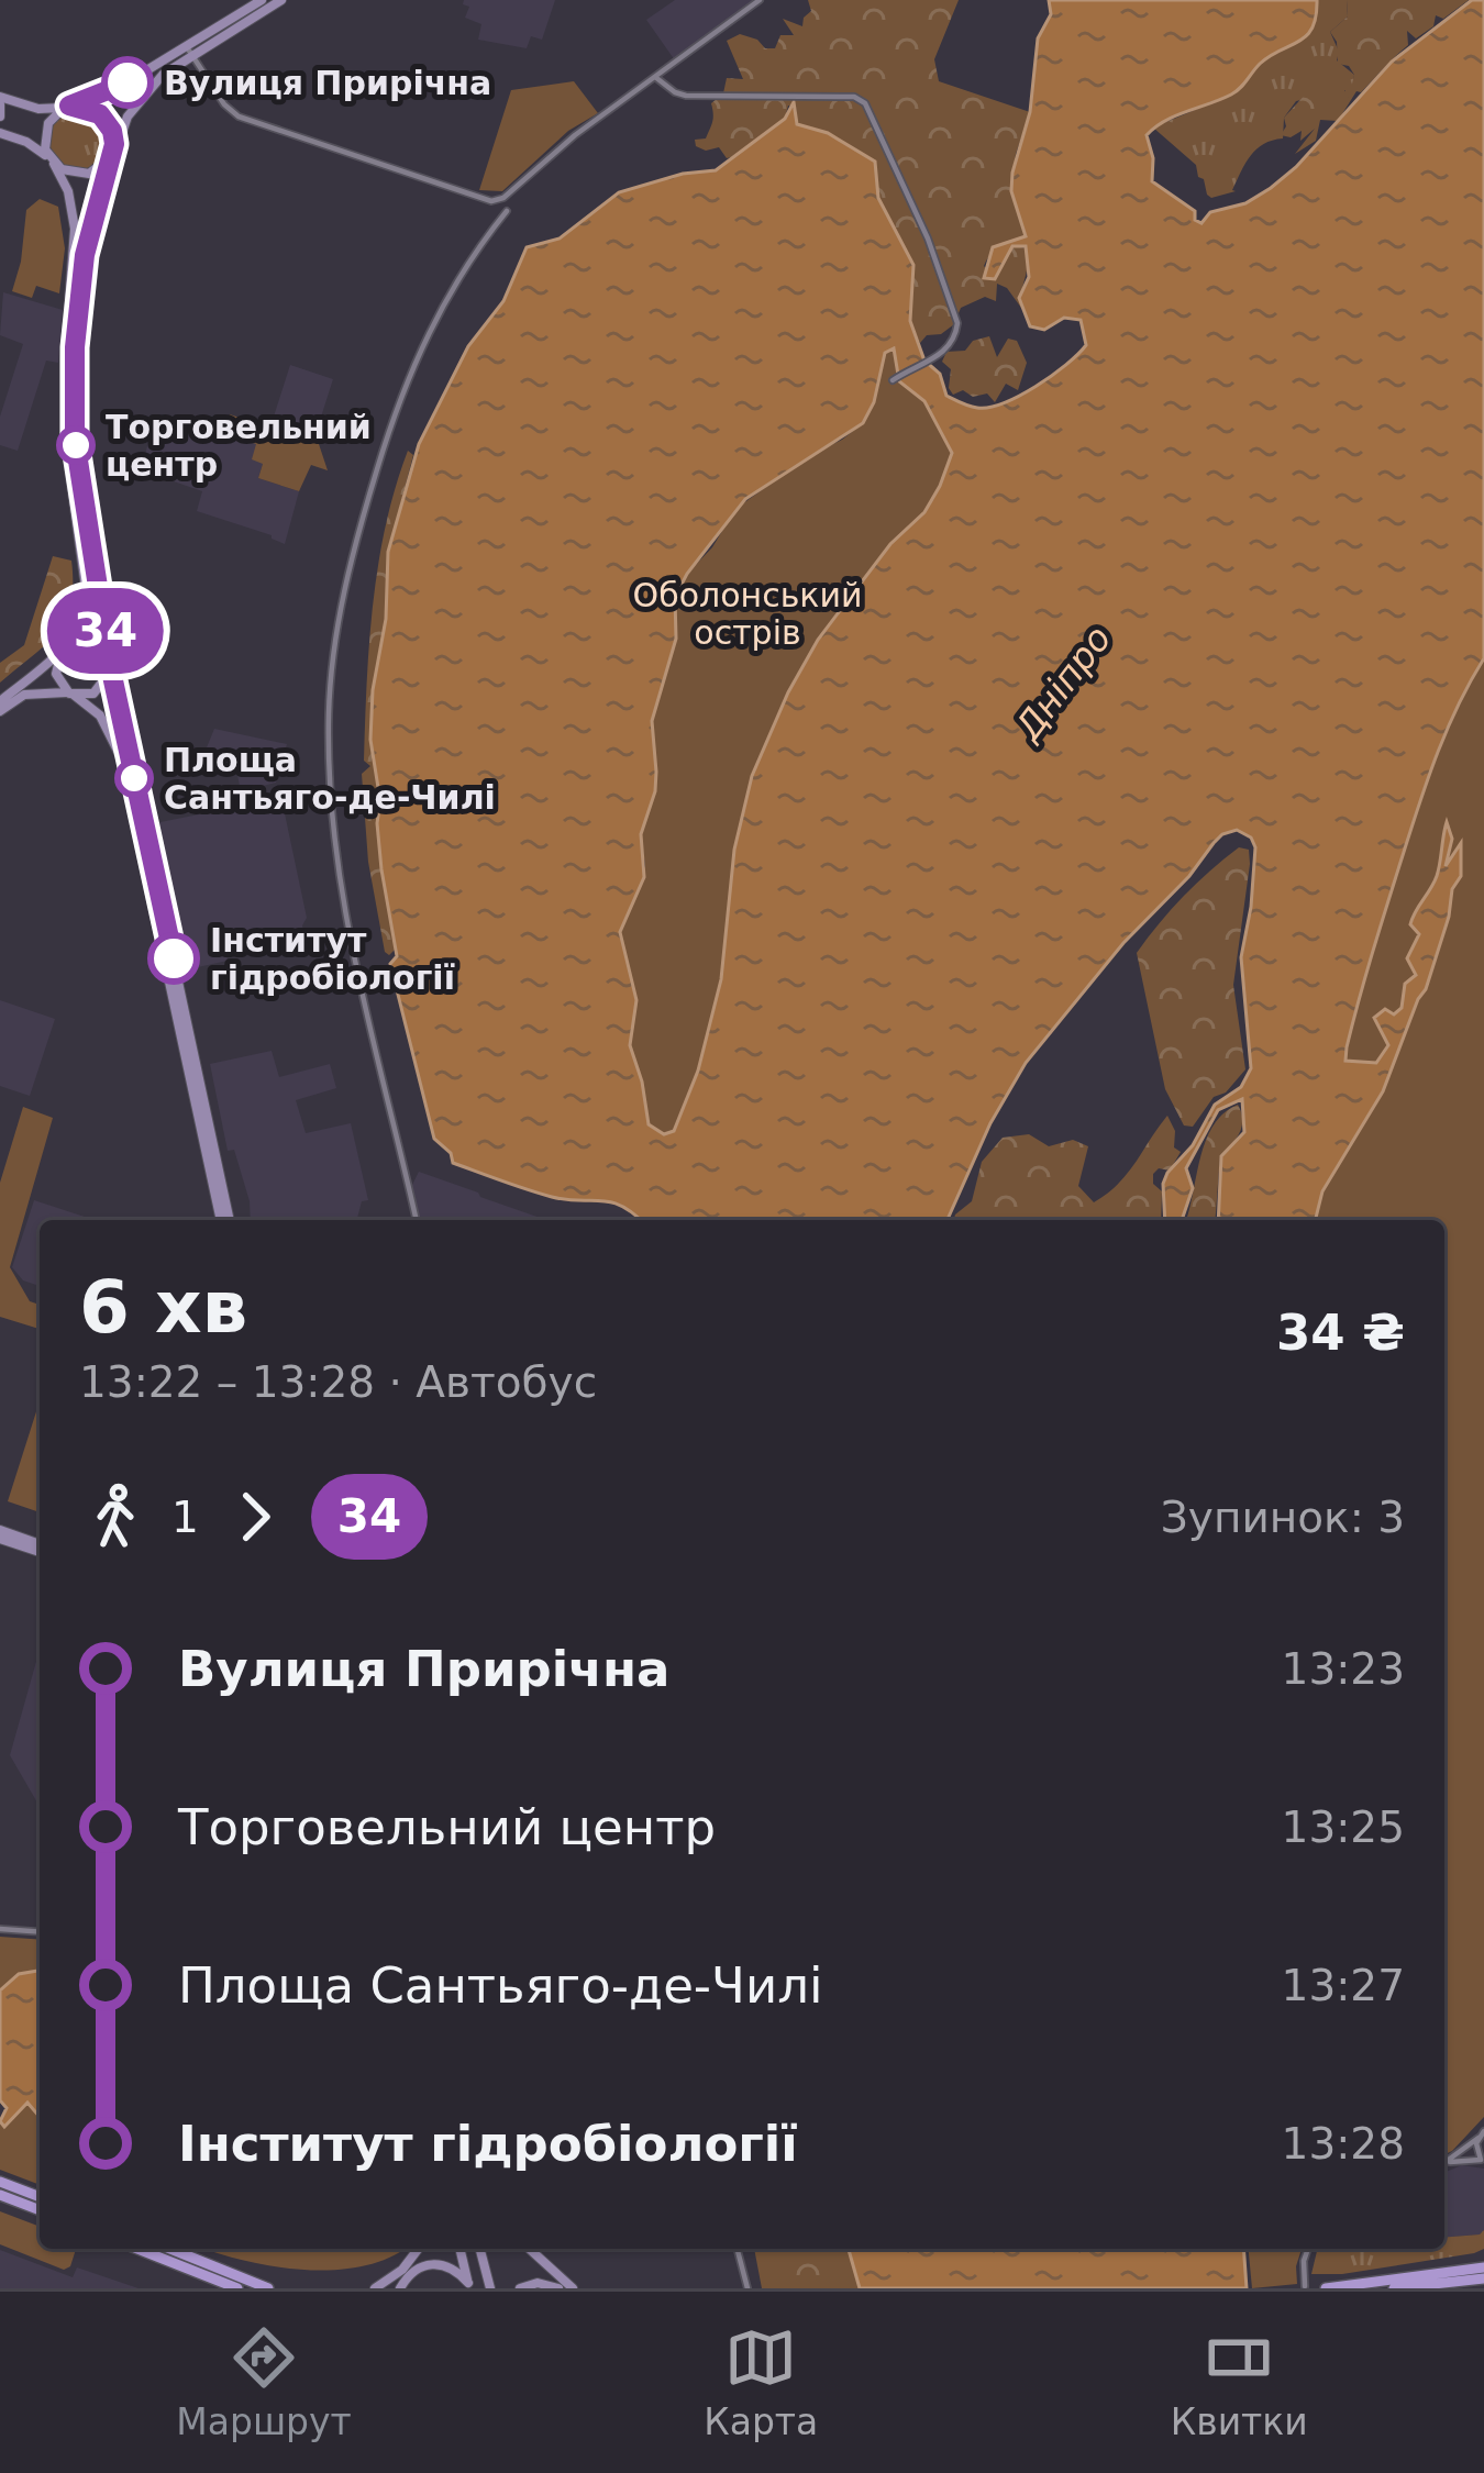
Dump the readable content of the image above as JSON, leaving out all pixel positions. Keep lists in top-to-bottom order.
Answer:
{
  "water": ["Дніпро"],
  "parks": ["Оболонський острів"],
  "places": [
    "Вулиця Прирічна",
    "Торговельний центр",
    "Площа Сантьяго-де-Чилі",
    "Інститут гідробіології"
  ],
  "lines": ["bus line 34"],
  "page": {
    "on_map": "34",
    "heading": ["6 хв", "13:22 – 13:28 · Автобус", "34 ₴"],
    "legs": ["1", "34", "Зупинок: 3"],
    "list": [
      {
        "name": "Вулиця Прирічна",
        "value": "13:23"
      },
      {
        "name": "Торговельний центр",
        "value": "13:25"
      },
      {
        "name": "Площа Сантьяго-де-Чилі",
        "value": "13:27"
      },
      {
        "name": "Інститут гідробіології",
        "value": "13:28"
      }
    ],
    "tabs": ["Маршрут", "Карта", "Квитки"]
  }
}
